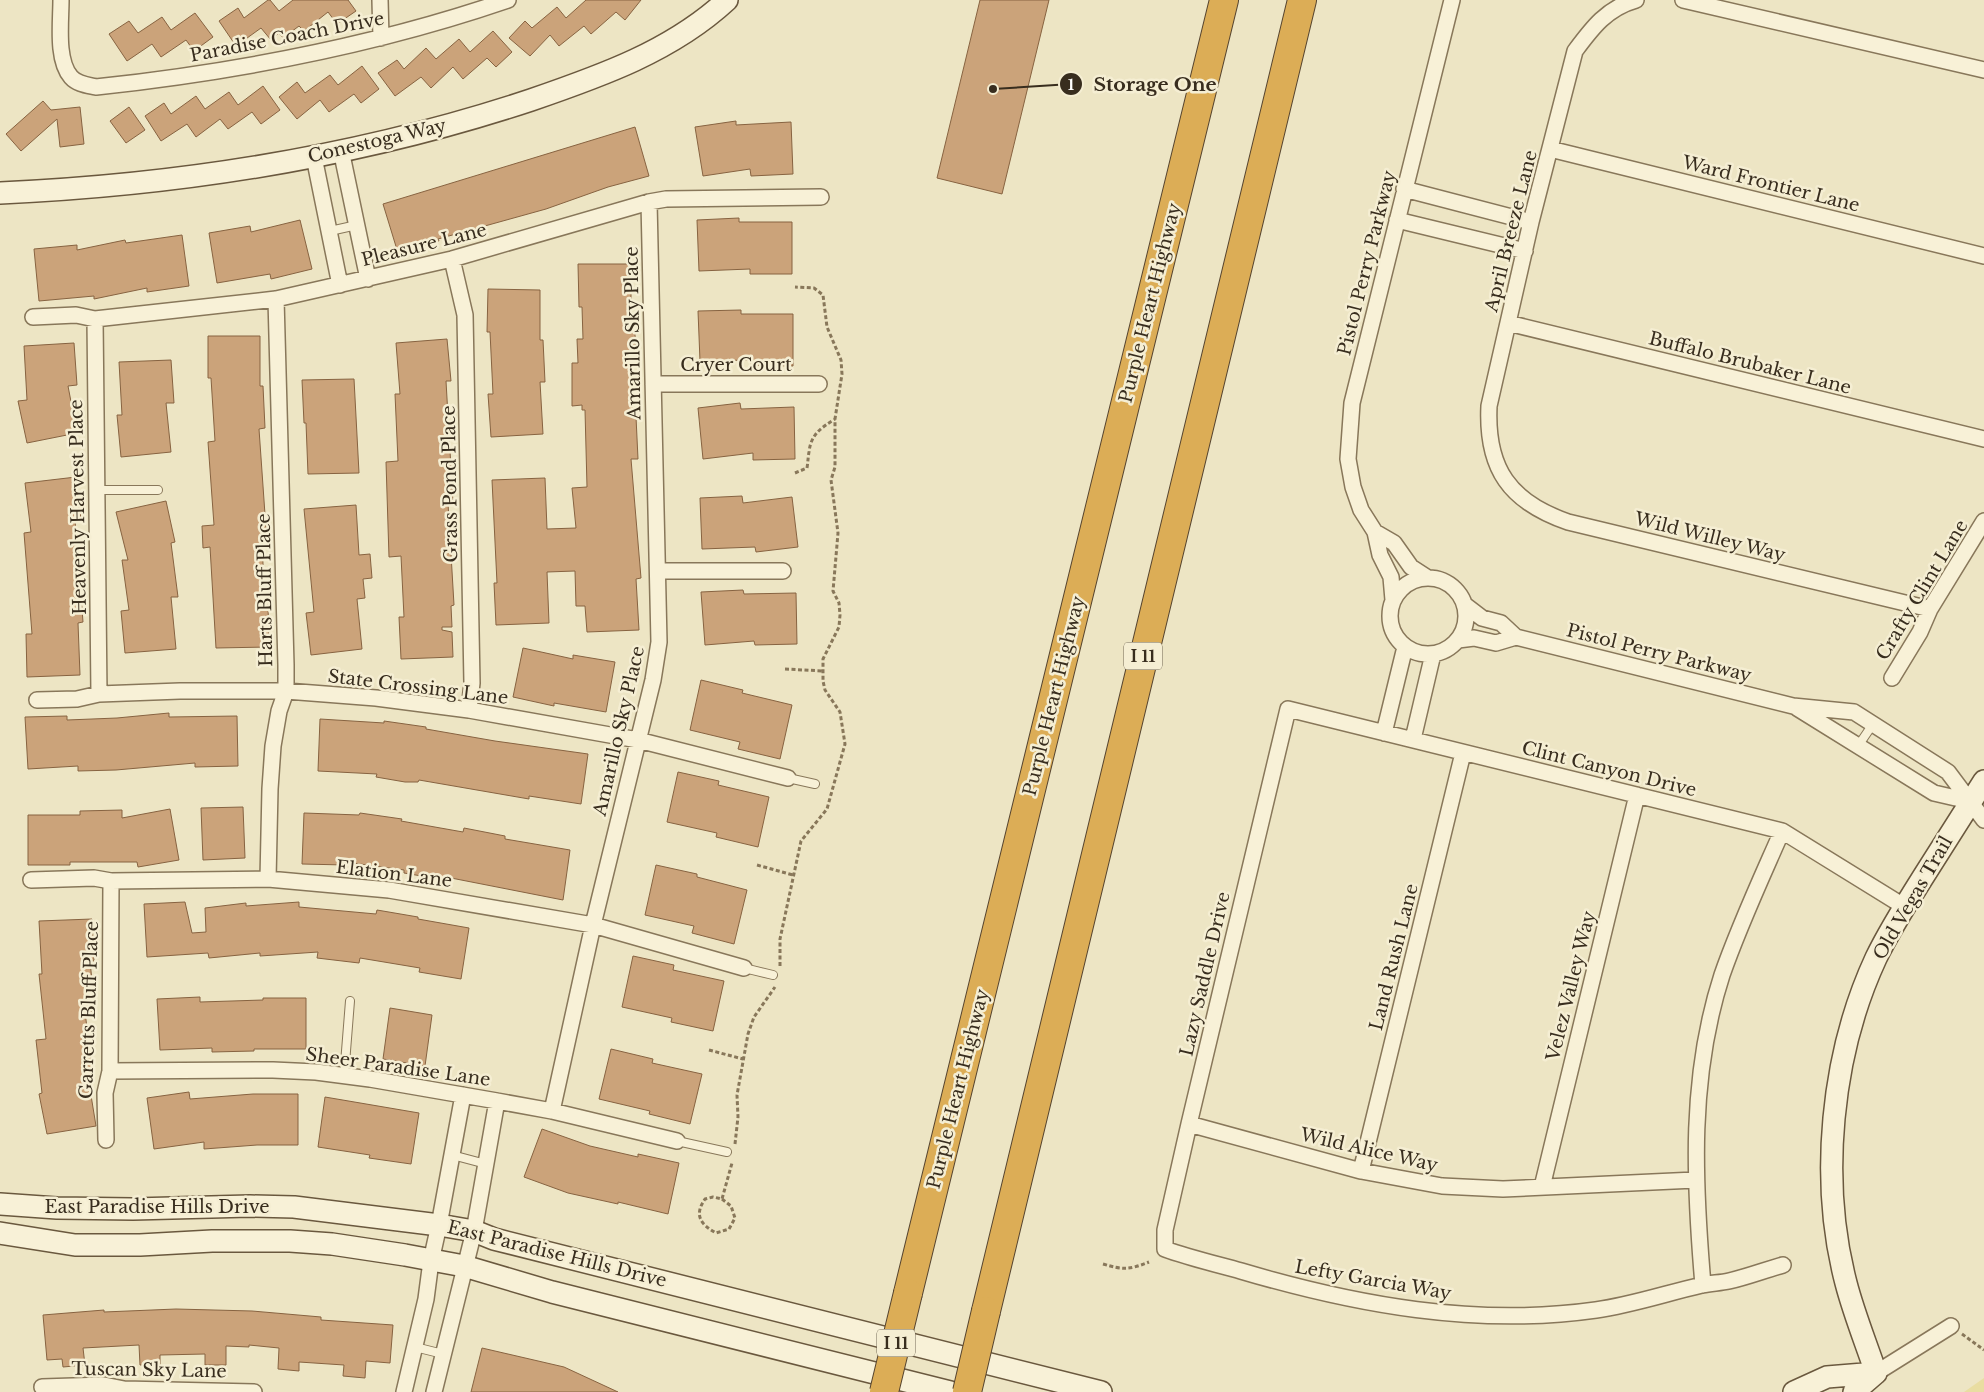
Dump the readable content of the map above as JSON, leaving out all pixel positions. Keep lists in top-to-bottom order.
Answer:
{
  "streets": {
    "highway": ["Purple Heart Highway", "I 11"],
    "street": [
      "Paradise Coach Drive",
      "Conestoga Way",
      "Ward Frontier Lane",
      "April Breeze Lane",
      "Pleasure Lane",
      "Pistol Perry Parkway",
      "Amarillo Sky Place",
      "Buffalo Brubaker Lane",
      "Cryer Court",
      "Grass Pond Place",
      "Heavenly Harvest Place",
      "Wild Willey Way",
      "Harts Bluff Place",
      "Crafty Clint Lane",
      "State Crossing Lane",
      "Clint Canyon Drive",
      "Elation Lane",
      "Old Vegas Trail",
      "Land Rush Lane",
      "Lazy Saddle Drive",
      "Velez Valley Way",
      "Garretts Bluff Place",
      "Sheer Paradise Lane",
      "Wild Alice Way",
      "East Paradise Hills Drive",
      "Lefty Garcia Way",
      "Tuscan Sky Lane"
    ]
  },
  "crossings": [
    ["Ward Frontier Lane", "April Breeze Lane"],
    ["April Breeze Lane", "Buffalo Brubaker Lane"],
    ["April Breeze Lane", "Wild Willey Way"],
    ["Pleasure Lane", "Amarillo Sky Place"],
    ["Pleasure Lane", "Grass Pond Place"],
    ["Pleasure Lane", "Heavenly Harvest Place"],
    ["Pleasure Lane", "Harts Bluff Place"],
    ["Pistol Perry Parkway", "Old Vegas Trail"],
    ["Amarillo Sky Place", "Cryer Court"],
    ["Amarillo Sky Place", "State Crossing Lane"],
    ["Amarillo Sky Place", "Elation Lane"],
    ["Amarillo Sky Place", "Sheer Paradise Lane"],
    ["Grass Pond Place", "State Crossing Lane"],
    ["Heavenly Harvest Place", "State Crossing Lane"],
    ["Wild Willey Way", "Crafty Clint Lane"],
    ["Harts Bluff Place", "State Crossing Lane"],
    ["Harts Bluff Place", "Elation Lane"],
    ["Clint Canyon Drive", "Old Vegas Trail"],
    ["Clint Canyon Drive", "Land Rush Lane"],
    ["Clint Canyon Drive", "Lazy Saddle Drive"],
    ["Clint Canyon Drive", "Velez Valley Way"],
    ["Elation Lane", "Garretts Bluff Place"],
    ["Land Rush Lane", "Wild Alice Way"],
    ["Lazy Saddle Drive", "Wild Alice Way"],
    ["Lazy Saddle Drive", "Lefty Garcia Way"],
    ["Velez Valley Way", "Wild Alice Way"],
    ["Garretts Bluff Place", "Sheer Paradise Lane"]
  ],
  "places": ["Storage One"]
}
